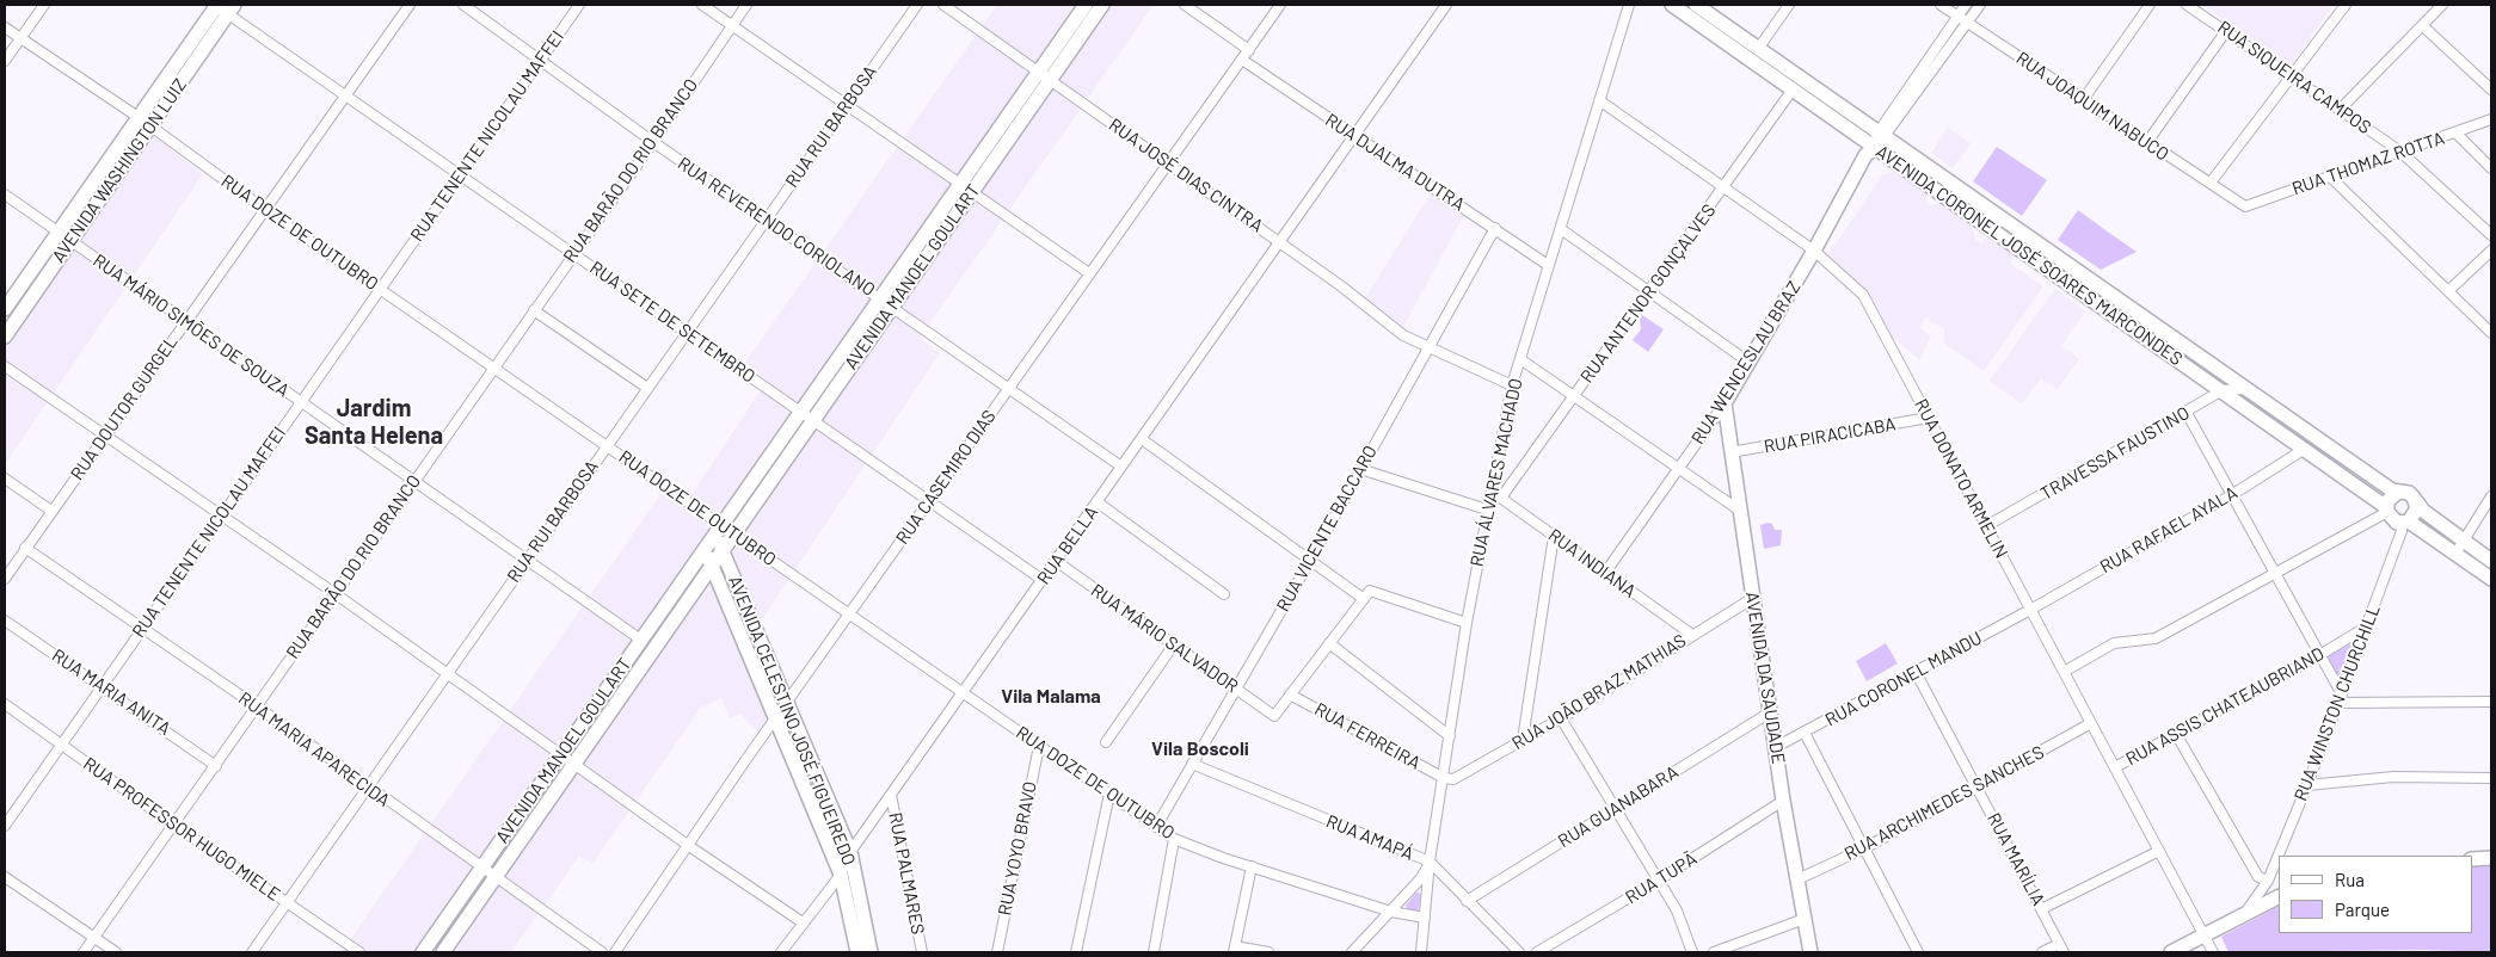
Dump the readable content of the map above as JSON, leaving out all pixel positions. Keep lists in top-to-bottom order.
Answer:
{
  "streets": {
    "main road": [
      "AVENIDA WASHINGTON LUIZ",
      "AVENIDA CORONEL JOSÉ SOARES MARCONDES",
      "AVENIDA MANOEL GOULART",
      "RUA WENCESLAU BRAZ",
      "AVENIDA DA SAUDADE",
      "AVENIDA CELESTINO JOSÉ FIGUEIREDO"
    ],
    "street": [
      "RUA SIQUEIRA CAMPOS",
      "RUA JOAQUIM NABUCO",
      "RUA RUI BARBOSA",
      "RUA TENENTE NICOLAU MAFFEI",
      "RUA DJALMA DUTRA",
      "RUA THOMAZ ROTTA",
      "RUA BARÃO DO RIO BRANCO",
      "RUA JOSÉ DIAS CINTRA",
      "RUA REVERENDO CORIOLANO",
      "RUA DOZE DE OUTUBRO",
      "RUA ANTENOR GONÇALVES",
      "RUA SETE DE SETEMBRO",
      "RUA MÁRIO SIMÕES DE SOUZA",
      "RUA DOUTOR GURGEL",
      "RUA PIRACICABA",
      "TRAVESSA FAUSTINO",
      "RUA ÁLVARES MACHADO",
      "RUA CASEMIRO DIAS",
      "RUA DONATO ARMELIN",
      "RUA VICENTE BACCARO",
      "RUA RAFAEL AYALA",
      "RUA BELLA",
      "RUA INDIANA",
      "RUA MÁRIO SALVADOR",
      "RUA CORONEL MANDU",
      "RUA MARIA ANITA",
      "RUA JOÃO BRAZ MATHIAS",
      "RUA WINSTON CHURCHILL",
      "RUA ASSIS CHATEAUBRIAND",
      "RUA FERREIRA",
      "RUA MARIA APARECIDA",
      "RUA ARCHIMEDES SANCHES",
      "RUA GUANABARA",
      "RUA PROFESSOR HUGO MIELE",
      "RUA AMAPÁ",
      "RUA YOYO BRAVO",
      "RUA MARÍLIA",
      "RUA PALMARES",
      "RUA TUPÃ"
    ]
  },
  "crossings": [
    ["RUA SIQUEIRA CAMPOS", "RUA THOMAZ ROTTA"],
    ["RUA JOAQUIM NABUCO", "RUA THOMAZ ROTTA"],
    ["RUA RUI BARBOSA", "RUA REVERENDO CORIOLANO"],
    ["RUA RUI BARBOSA", "RUA DOZE DE OUTUBRO"],
    ["RUA RUI BARBOSA", "RUA SETE DE SETEMBRO"],
    ["RUA RUI BARBOSA", "RUA MÁRIO SIMÕES DE SOUZA"],
    ["RUA RUI BARBOSA", "RUA MARIA APARECIDA"],
    ["RUA RUI BARBOSA", "RUA PROFESSOR HUGO MIELE"],
    ["RUA TENENTE NICOLAU MAFFEI", "RUA REVERENDO CORIOLANO"],
    ["RUA TENENTE NICOLAU MAFFEI", "RUA DOZE DE OUTUBRO"],
    ["RUA TENENTE NICOLAU MAFFEI", "RUA SETE DE SETEMBRO"],
    ["RUA TENENTE NICOLAU MAFFEI", "RUA MÁRIO SIMÕES DE SOUZA"],
    ["RUA TENENTE NICOLAU MAFFEI", "RUA MARIA ANITA"],
    ["RUA TENENTE NICOLAU MAFFEI", "RUA MARIA APARECIDA"],
    ["RUA TENENTE NICOLAU MAFFEI", "RUA PROFESSOR HUGO MIELE"],
    ["RUA DJALMA DUTRA", "RUA ÁLVARES MACHADO"],
    ["RUA DJALMA DUTRA", "RUA CASEMIRO DIAS"],
    ["RUA DJALMA DUTRA", "RUA VICENTE BACCARO"],
    ["RUA DJALMA DUTRA", "RUA BELLA"],
    ["AVENIDA WASHINGTON LUIZ", "RUA DOZE DE OUTUBRO"],
    ["AVENIDA WASHINGTON LUIZ", "RUA SETE DE SETEMBRO"],
    ["AVENIDA WASHINGTON LUIZ", "RUA MÁRIO SIMÕES DE SOUZA"],
    ["RUA BARÃO DO RIO BRANCO", "RUA REVERENDO CORIOLANO"],
    ["RUA BARÃO DO RIO BRANCO", "RUA DOZE DE OUTUBRO"],
    ["RUA BARÃO DO RIO BRANCO", "RUA SETE DE SETEMBRO"],
    ["RUA BARÃO DO RIO BRANCO", "RUA MÁRIO SIMÕES DE SOUZA"],
    ["RUA BARÃO DO RIO BRANCO", "RUA MARIA ANITA"],
    ["RUA BARÃO DO RIO BRANCO", "RUA MARIA APARECIDA"],
    ["RUA BARÃO DO RIO BRANCO", "RUA PROFESSOR HUGO MIELE"],
    ["RUA JOSÉ DIAS CINTRA", "AVENIDA MANOEL GOULART"],
    ["RUA JOSÉ DIAS CINTRA", "RUA ÁLVARES MACHADO"],
    ["RUA JOSÉ DIAS CINTRA", "RUA CASEMIRO DIAS"],
    ["RUA JOSÉ DIAS CINTRA", "RUA VICENTE BACCARO"],
    ["RUA JOSÉ DIAS CINTRA", "RUA BELLA"],
    ["RUA REVERENDO CORIOLANO", "AVENIDA MANOEL GOULART"],
    ["RUA REVERENDO CORIOLANO", "RUA CASEMIRO DIAS"],
    ["RUA REVERENDO CORIOLANO", "RUA BELLA"],
    ["RUA DOZE DE OUTUBRO", "AVENIDA MANOEL GOULART"],
    ["RUA DOZE DE OUTUBRO", "RUA DOUTOR GURGEL"],
    ["RUA DOZE DE OUTUBRO", "RUA ÁLVARES MACHADO"],
    ["RUA DOZE DE OUTUBRO", "RUA CASEMIRO DIAS"],
    ["RUA DOZE DE OUTUBRO", "RUA VICENTE BACCARO"],
    ["RUA DOZE DE OUTUBRO", "RUA BELLA"],
    ["RUA DOZE DE OUTUBRO", "RUA YOYO BRAVO"],
    ["AVENIDA CORONEL JOSÉ SOARES MARCONDES", "RUA ANTENOR GONÇALVES"],
    ["AVENIDA CORONEL JOSÉ SOARES MARCONDES", "RUA WENCESLAU BRAZ"],
    ["AVENIDA CORONEL JOSÉ SOARES MARCONDES", "TRAVESSA FAUSTINO"],
    ["AVENIDA CORONEL JOSÉ SOARES MARCONDES", "RUA RAFAEL AYALA"],
    ["AVENIDA CORONEL JOSÉ SOARES MARCONDES", "RUA WINSTON CHURCHILL"],
    ["AVENIDA MANOEL GOULART", "RUA SETE DE SETEMBRO"],
    ["AVENIDA MANOEL GOULART", "RUA MÁRIO SIMÕES DE SOUZA"],
    ["AVENIDA MANOEL GOULART", "AVENIDA CELESTINO JOSÉ FIGUEIREDO"],
    ["AVENIDA MANOEL GOULART", "RUA MARIA APARECIDA"],
    ["RUA ANTENOR GONÇALVES", "RUA DONATO ARMELIN"],
    ["RUA ANTENOR GONÇALVES", "RUA INDIANA"],
    ["RUA SETE DE SETEMBRO", "RUA DOUTOR GURGEL"],
    ["RUA SETE DE SETEMBRO", "RUA CASEMIRO DIAS"],
    ["RUA SETE DE SETEMBRO", "RUA BELLA"],
    ["RUA MÁRIO SIMÕES DE SOUZA", "RUA DOUTOR GURGEL"],
    ["RUA WENCESLAU BRAZ", "RUA DONATO ARMELIN"],
    ["RUA WENCESLAU BRAZ", "RUA INDIANA"],
    ["RUA WENCESLAU BRAZ", "AVENIDA DA SAUDADE"],
    ["RUA DOUTOR GURGEL", "RUA MARIA APARECIDA"],
    ["RUA PIRACICABA", "RUA DONATO ARMELIN"],
    ["RUA PIRACICABA", "AVENIDA DA SAUDADE"],
    ["TRAVESSA FAUSTINO", "RUA DONATO ARMELIN"],
    ["RUA ÁLVARES MACHADO", "RUA DONATO ARMELIN"],
    ["RUA ÁLVARES MACHADO", "RUA INDIANA"],
    ["RUA ÁLVARES MACHADO", "RUA JOÃO BRAZ MATHIAS"],
    ["RUA ÁLVARES MACHADO", "RUA FERREIRA"],
    ["RUA ÁLVARES MACHADO", "RUA AMAPÁ"],
    ["RUA CASEMIRO DIAS", "AVENIDA CELESTINO JOSÉ FIGUEIREDO"],
    ["RUA DONATO ARMELIN", "RUA RAFAEL AYALA"],
    ["RUA DONATO ARMELIN", "RUA CORONEL MANDU"],
    ["RUA DONATO ARMELIN", "RUA ASSIS CHATEAUBRIAND"],
    ["RUA DONATO ARMELIN", "RUA ARCHIMEDES SANCHES"],
    ["RUA VICENTE BACCARO", "RUA MÁRIO SALVADOR"],
    ["RUA VICENTE BACCARO", "RUA AMAPÁ"],
    ["RUA RAFAEL AYALA", "RUA CORONEL MANDU"],
    ["RUA BELLA", "RUA MÁRIO SALVADOR"],
    ["RUA BELLA", "AVENIDA CELESTINO JOSÉ FIGUEIREDO"],
    ["RUA BELLA", "RUA PALMARES"],
    ["RUA INDIANA", "RUA JOÃO BRAZ MATHIAS"],
    ["RUA MÁRIO SALVADOR", "RUA FERREIRA"],
    ["AVENIDA DA SAUDADE", "RUA CORONEL MANDU"],
    ["AVENIDA DA SAUDADE", "RUA JOÃO BRAZ MATHIAS"],
    ["AVENIDA DA SAUDADE", "RUA ARCHIMEDES SANCHES"],
    ["AVENIDA DA SAUDADE", "RUA GUANABARA"],
    ["AVENIDA DA SAUDADE", "RUA TUPÃ"],
    ["RUA CORONEL MANDU", "RUA MARÍLIA"],
    ["RUA JOÃO BRAZ MATHIAS", "RUA FERREIRA"],
    ["RUA WINSTON CHURCHILL", "RUA ASSIS CHATEAUBRIAND"],
    ["RUA ARCHIMEDES SANCHES", "RUA MARÍLIA"],
    ["RUA GUANABARA", "RUA AMAPÁ"]
  ],
  "districts": ["Jardim Santa Helena", "Vila Malama", "Vila Boscoli"],
  "legend": ["Rua", "Parque"]
}
